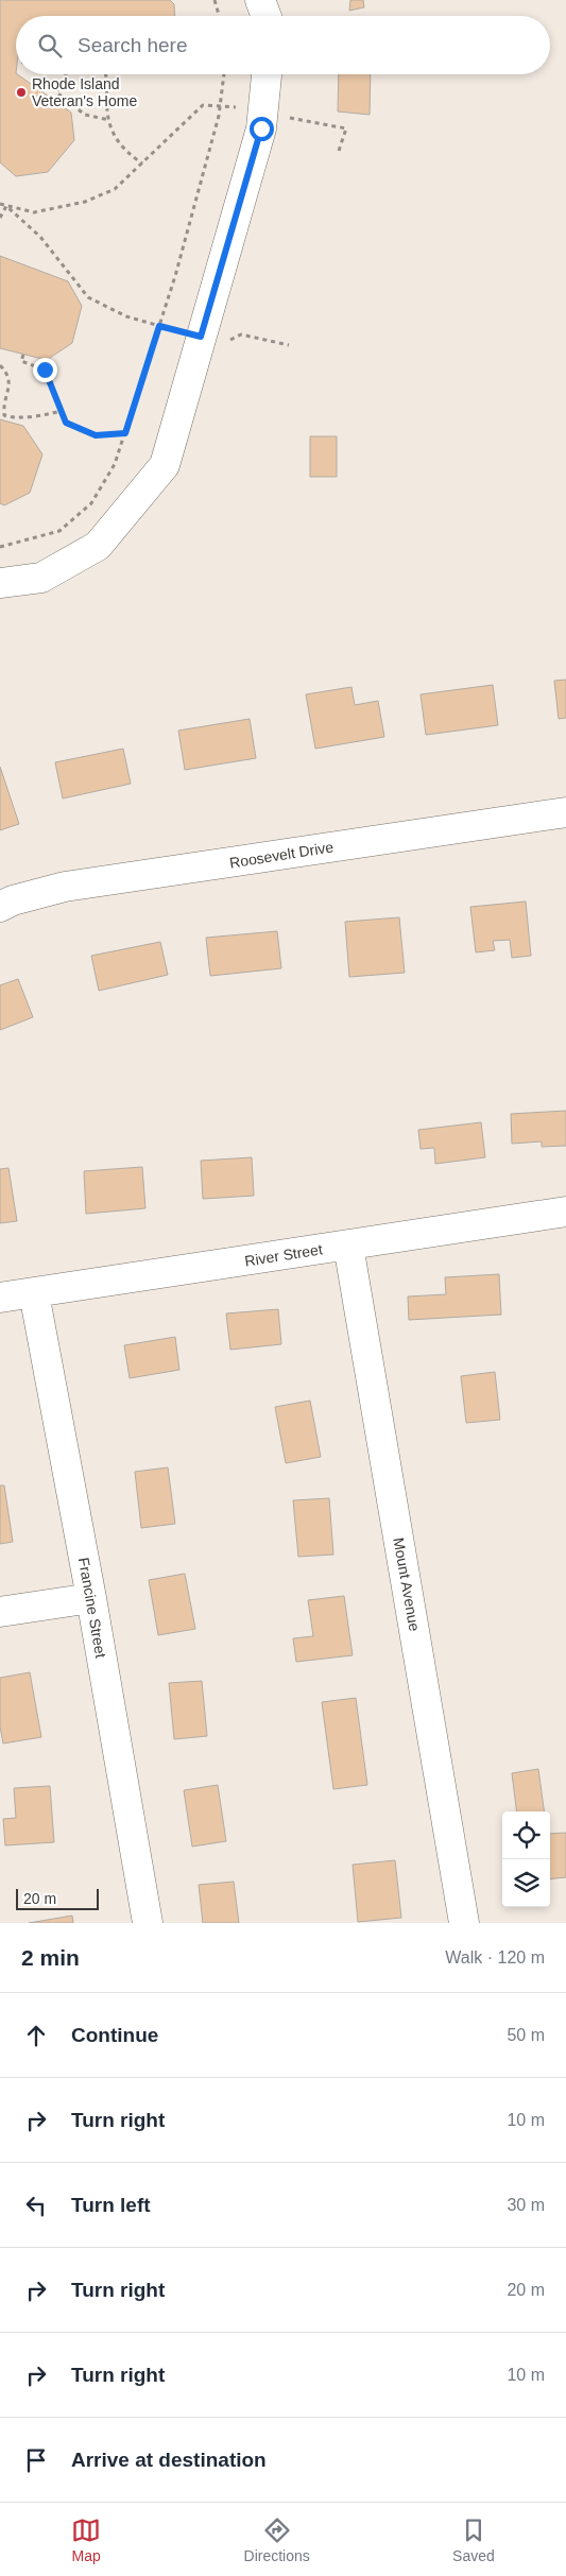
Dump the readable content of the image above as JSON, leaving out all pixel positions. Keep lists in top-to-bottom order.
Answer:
{
  "streets": {
    "street": [
      "Roosevelt Drive",
      "River Street",
      "Mount Avenue",
      "Francine Street"
    ]
  },
  "crossings": [
    ["River Street", "Mount Avenue"],
    ["River Street", "Francine Street"]
  ],
  "places": ["Rhode Island Veteran's Home"],
  "scale_bar": "20 m",
  "page": {
    "search": "Search here",
    "scale": "20 m",
    "heading": ["2 min", "Walk · 120 m"],
    "list": [
      ["Continue", "50 m"],
      ["Turn right", "10 m"],
      ["Turn left", "30 m"],
      ["Turn right", "20 m"],
      ["Turn right", "10 m"],
      "Arrive at destination"
    ],
    "nav": ["Map", "Directions", "Saved"]
  }
}
